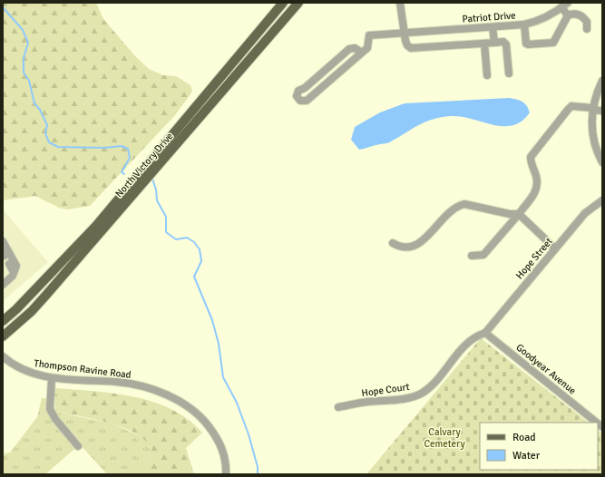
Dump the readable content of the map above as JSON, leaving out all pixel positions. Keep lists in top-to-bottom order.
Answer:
{
  "streets": {
    "main road": ["North Victory Drive"],
    "street": [
      "Patriot Drive",
      "Hope Street",
      "Thompson Ravine Road",
      "Goodyear Avenue",
      "Hope Court"
    ]
  },
  "crossings": [
    ["Hope Street", "Goodyear Avenue"],
    ["Hope Street", "Hope Court"],
    ["Goodyear Avenue", "Hope Court"]
  ],
  "parks": ["Calvary Cemetery"],
  "legend": ["Road", "Water"]
}
